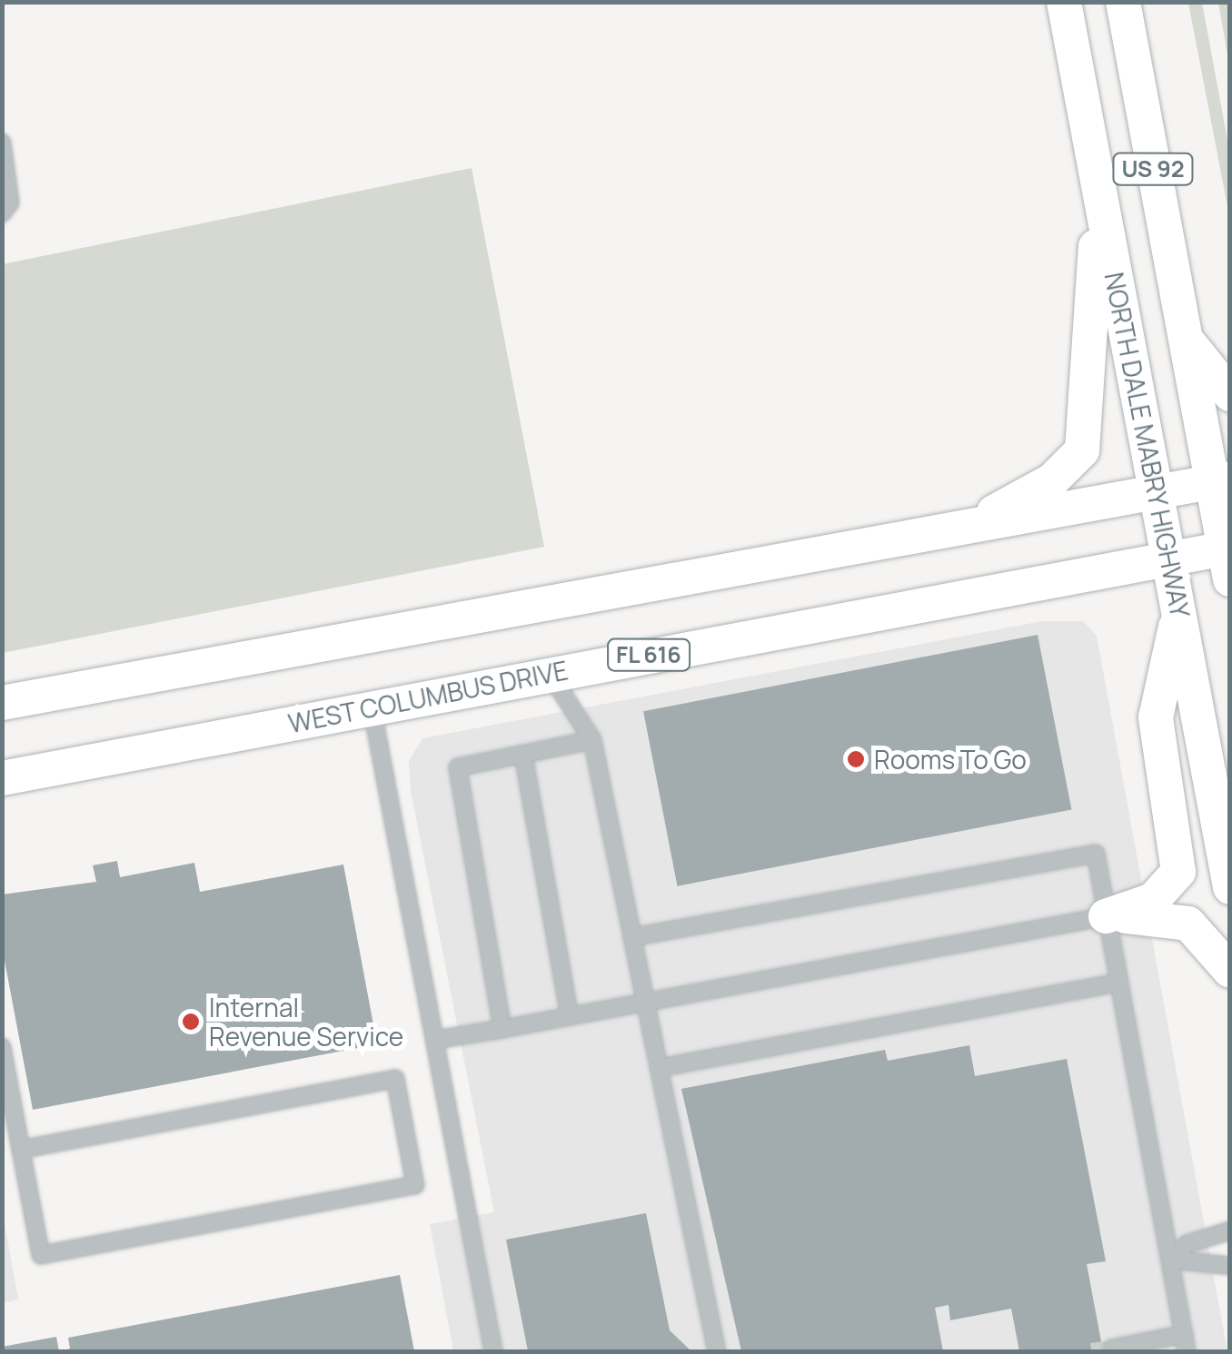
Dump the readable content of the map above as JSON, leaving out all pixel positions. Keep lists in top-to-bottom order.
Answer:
{
  "streets": {
    "main road": [
      "US 92",
      "NORTH DALE MABRY HIGHWAY",
      "FL 616",
      "WEST COLUMBUS DRIVE"
    ]
  },
  "crossings": [
    ["US 92", "WEST COLUMBUS DRIVE"],
    ["NORTH DALE MABRY HIGHWAY", "WEST COLUMBUS DRIVE"]
  ],
  "places": ["Rooms To Go", "Internal Revenue Service"]
}
